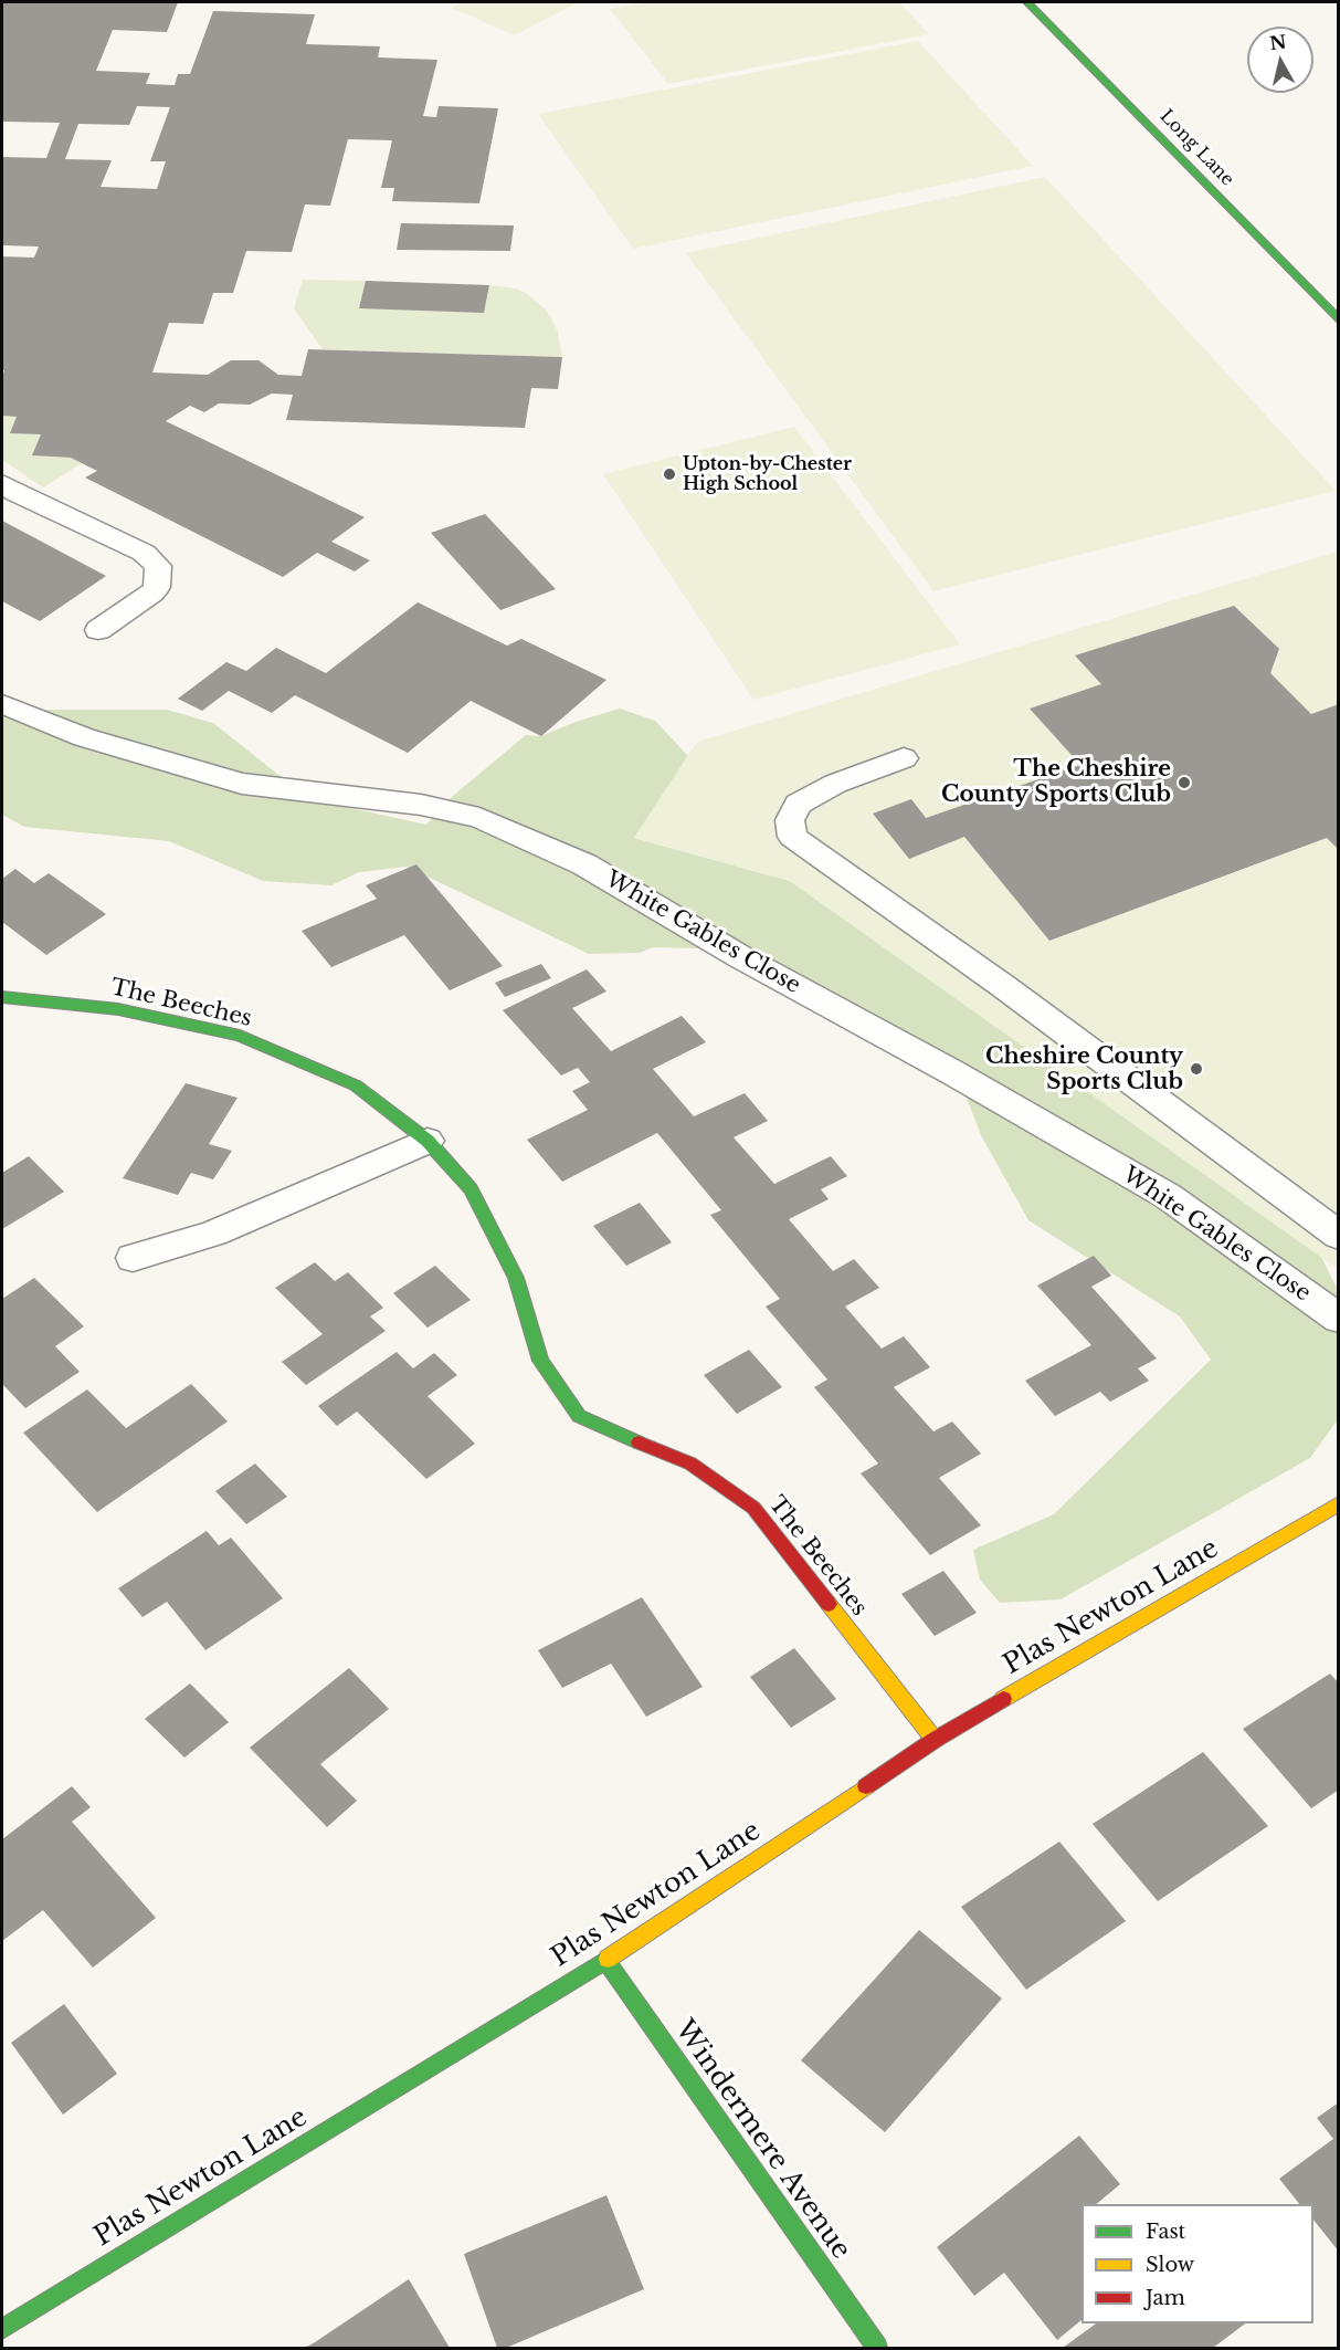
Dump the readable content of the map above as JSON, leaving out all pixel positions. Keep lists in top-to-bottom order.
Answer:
{
  "streets": {
    "main road": [
      "Long Lane",
      "The Beeches",
      "Plas Newton Lane",
      "Windermere Avenue"
    ],
    "lane": ["White Gables Close"]
  },
  "crossings": [
    ["The Beeches", "Plas Newton Lane"],
    ["Plas Newton Lane", "Windermere Avenue"]
  ],
  "places": ["Upton-by-Chester High School", "The Cheshire County Sports Club", "Cheshire County Sports Club"],
  "legend": ["Fast", "Slow", "Jam"],
  "north": "top"
}
